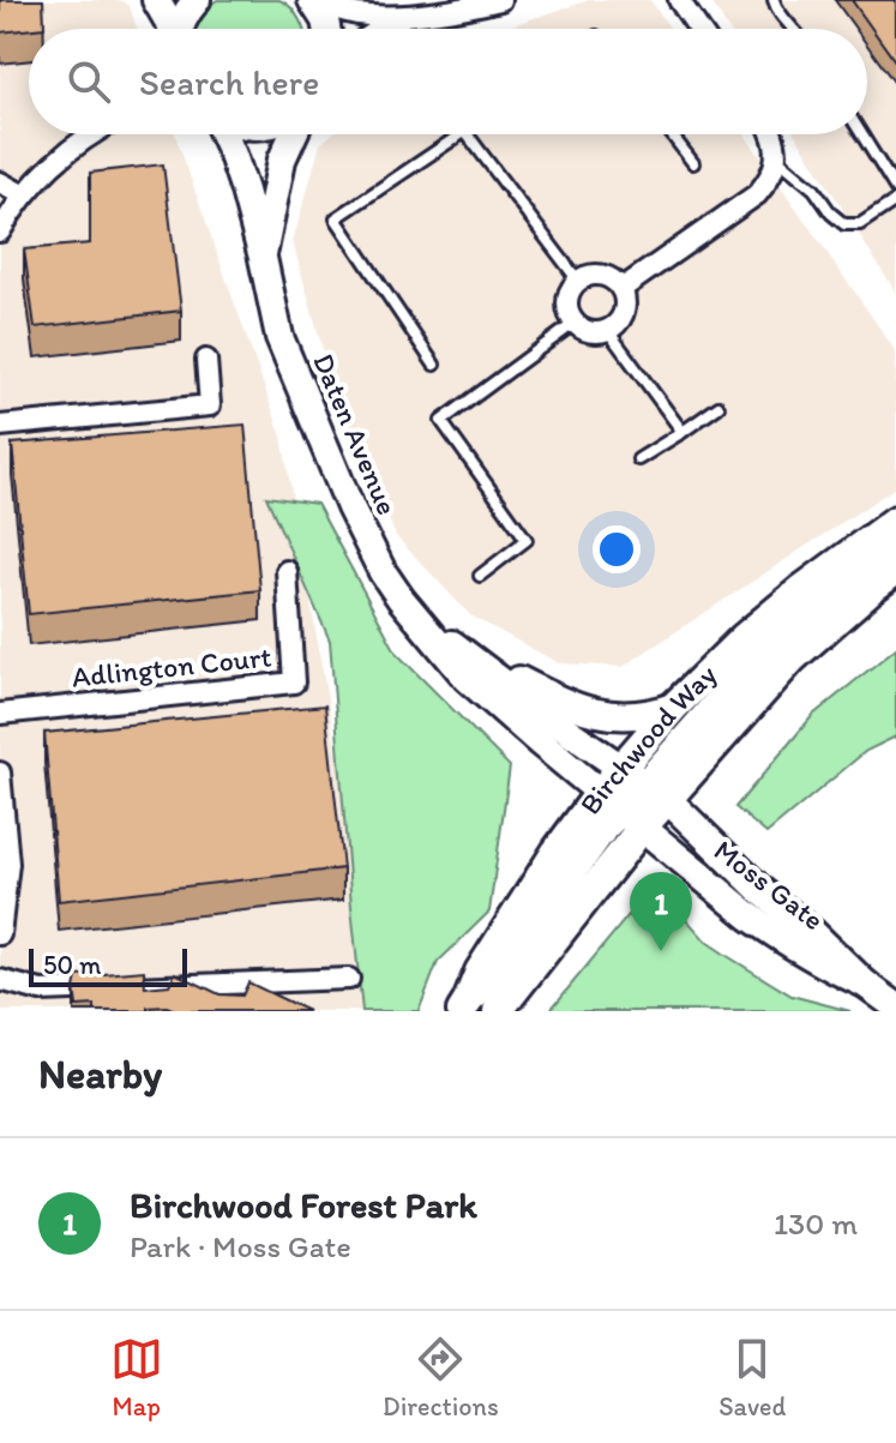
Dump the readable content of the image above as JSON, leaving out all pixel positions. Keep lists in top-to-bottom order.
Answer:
{
  "streets": {
    "main road": ["Birchwood Way"],
    "street": ["Daten Avenue", "Adlington Court", "Moss Gate"]
  },
  "crossings": [
    ["Daten Avenue", "Birchwood Way"],
    ["Daten Avenue", "Moss Gate"],
    ["Birchwood Way", "Moss Gate"]
  ],
  "scale_bar": "50 m",
  "page": {
    "search": "Search here",
    "pins": "1",
    "scale": "50 m",
    "heading": "Nearby",
    "list": [
      {
        "mark": "1",
        "name": "Birchwood Forest Park",
        "note": "Park · Moss Gate",
        "value": "130 m"
      }
    ],
    "nav": ["Map", "Directions", "Saved"]
  }
}
